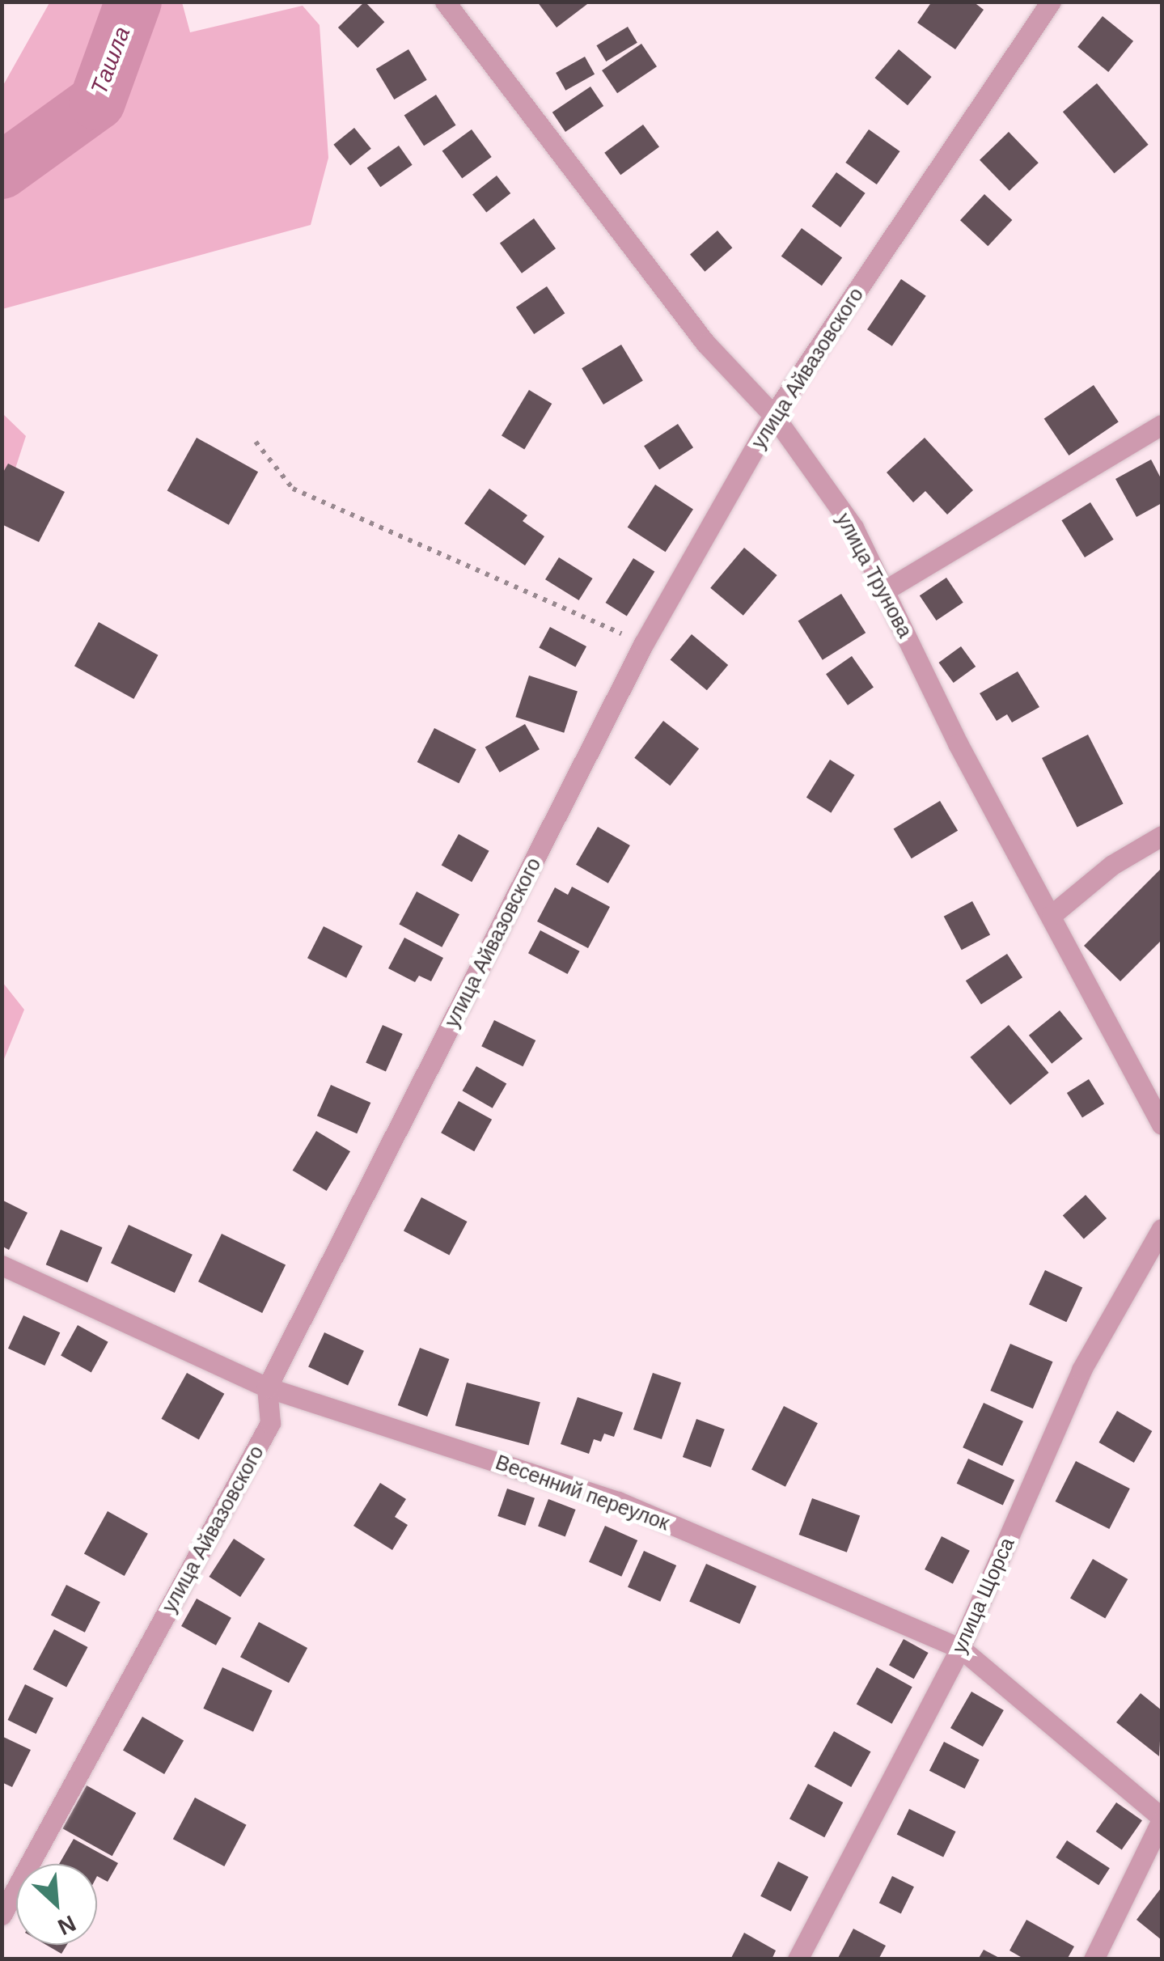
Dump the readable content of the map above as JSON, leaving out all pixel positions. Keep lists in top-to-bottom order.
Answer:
{
  "streets": {
    "street": [
      "улица Айвазовского",
      "улица Трунова",
      "Весенний переулок",
      "улица Щорса"
    ]
  },
  "crossings": [
    ["улица Айвазовского", "улица Трунова"],
    ["улица Айвазовского", "Весенний переулок"],
    ["Весенний переулок", "улица Щорса"]
  ],
  "water": ["Ташла"],
  "north": "bottom right"
}
